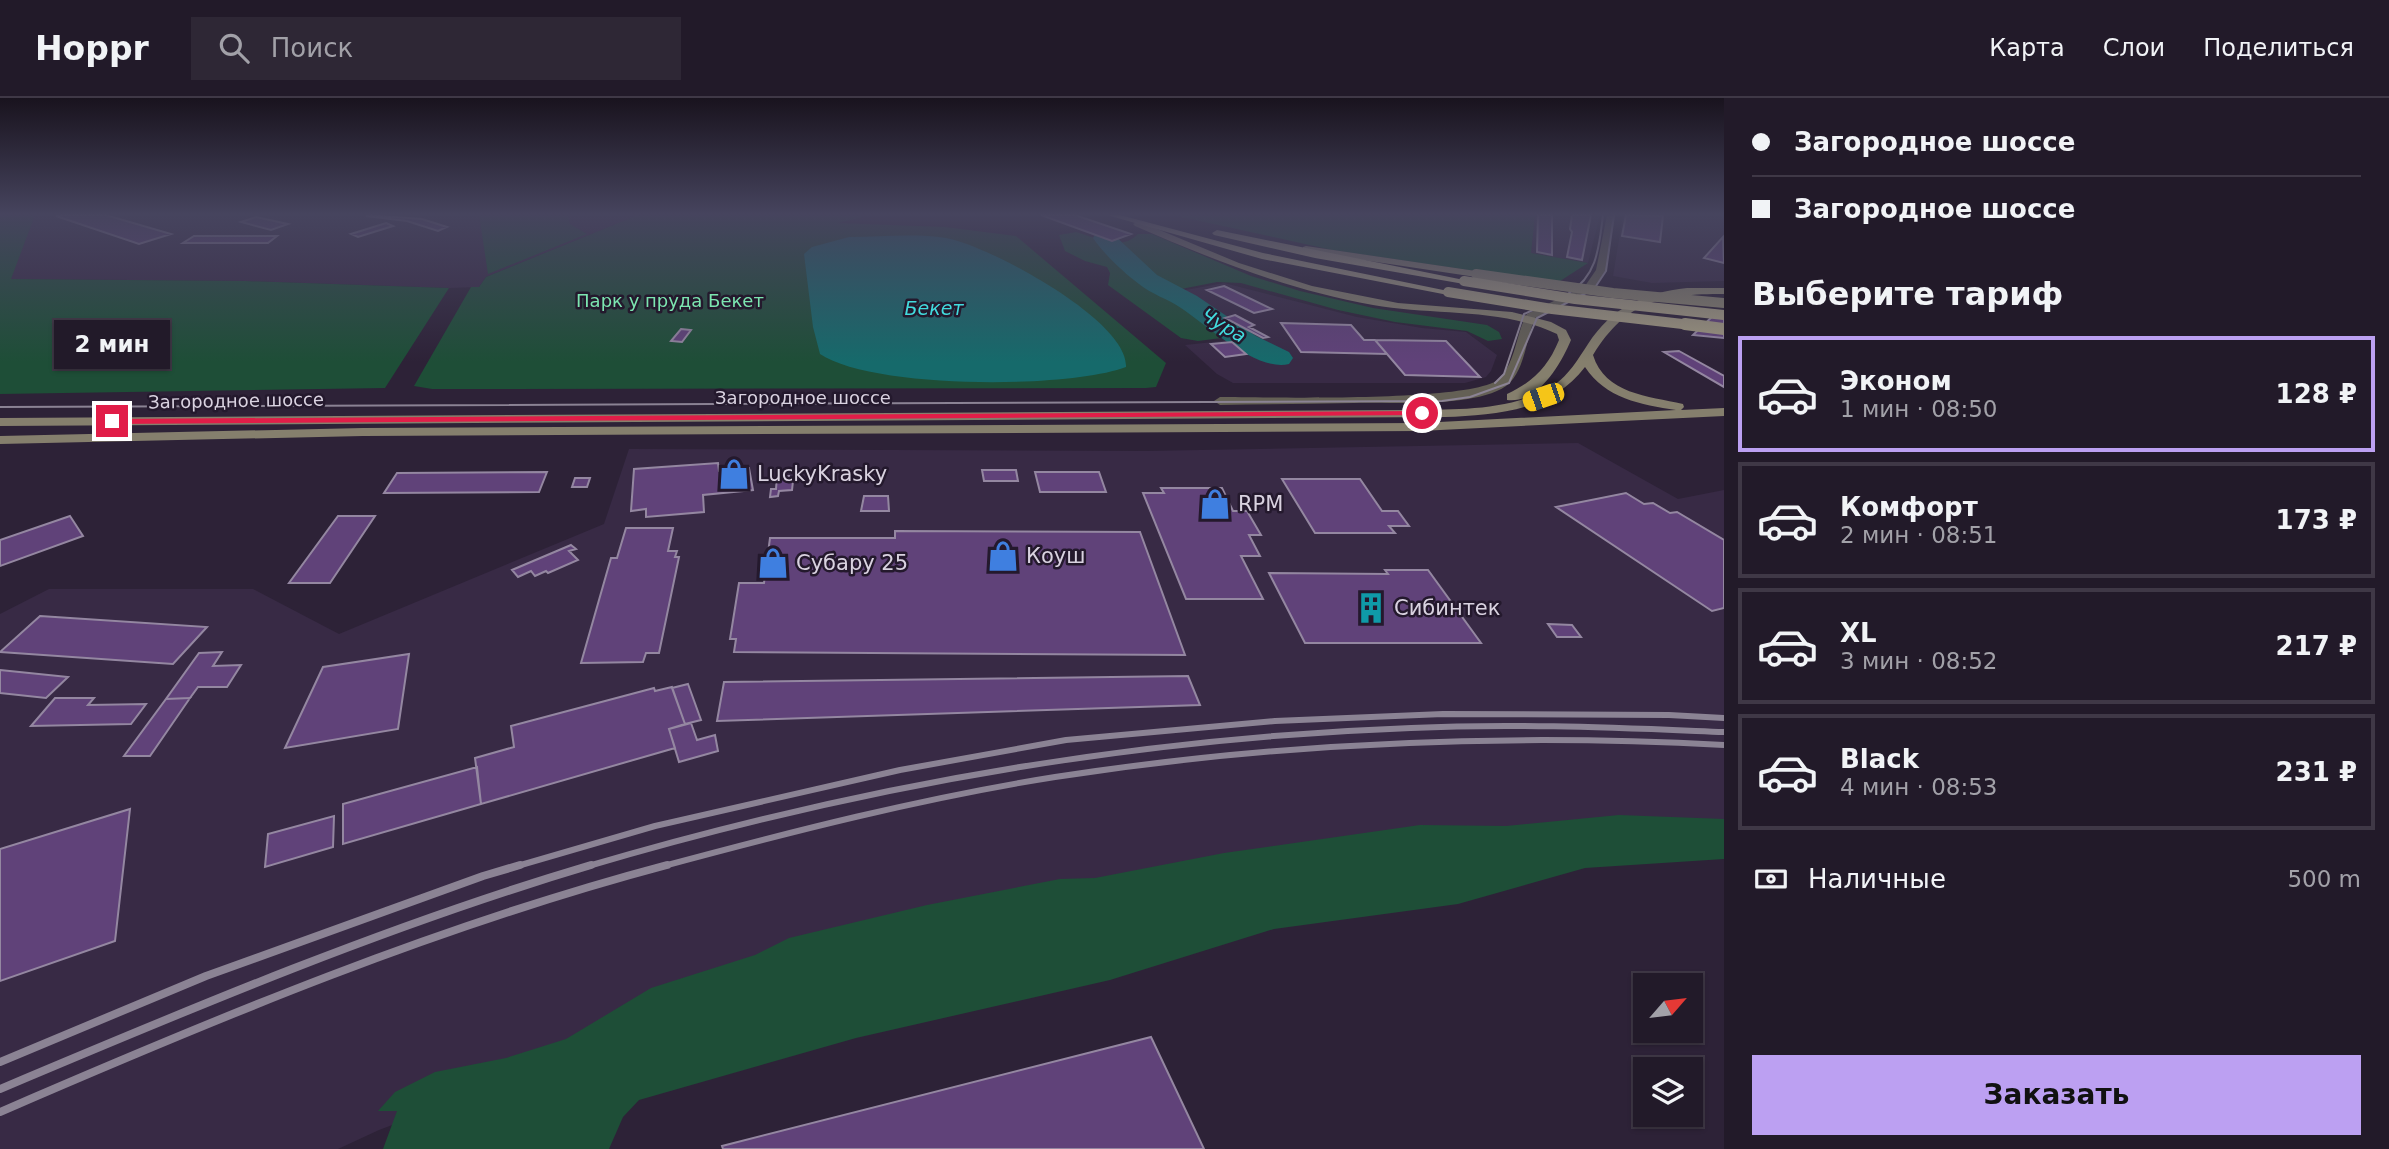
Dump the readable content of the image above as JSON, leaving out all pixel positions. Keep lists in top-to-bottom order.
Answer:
{
  "streets": {
    "main road": ["Загородное шоссе"]
  },
  "water": ["Бекет", "Чура"],
  "parks": ["Парк у пруда Бекет"],
  "places": {
    "shop": [
      "LuckyKrasky",
      "RPM",
      "Коуш",
      "Субару 25"
    ],
    "building": ["Сибинтек"]
  },
  "north": "top right",
  "page": {
    "header": "Hoppr",
    "search": "Поиск",
    "nav": ["Карта", "Слои", "Поделиться"],
    "banner": ["Загородное шоссе", "Загородное шоссе"],
    "heading": "Выберите тариф",
    "bubble": "2 мин",
    "list": [
      {
        "name": "Эконом",
        "note": "1 мин · 08:50",
        "value": "128 ₽"
      },
      {
        "name": "Комфорт",
        "note": "2 мин · 08:51",
        "value": "173 ₽"
      },
      {
        "name": "XL",
        "note": "3 мин · 08:52",
        "value": "217 ₽"
      },
      {
        "name": "Black",
        "note": "4 мин · 08:53",
        "value": "231 ₽"
      }
    ],
    "pay": ["Наличные", "500 m"],
    "buttons": "Заказать"
  }
}
